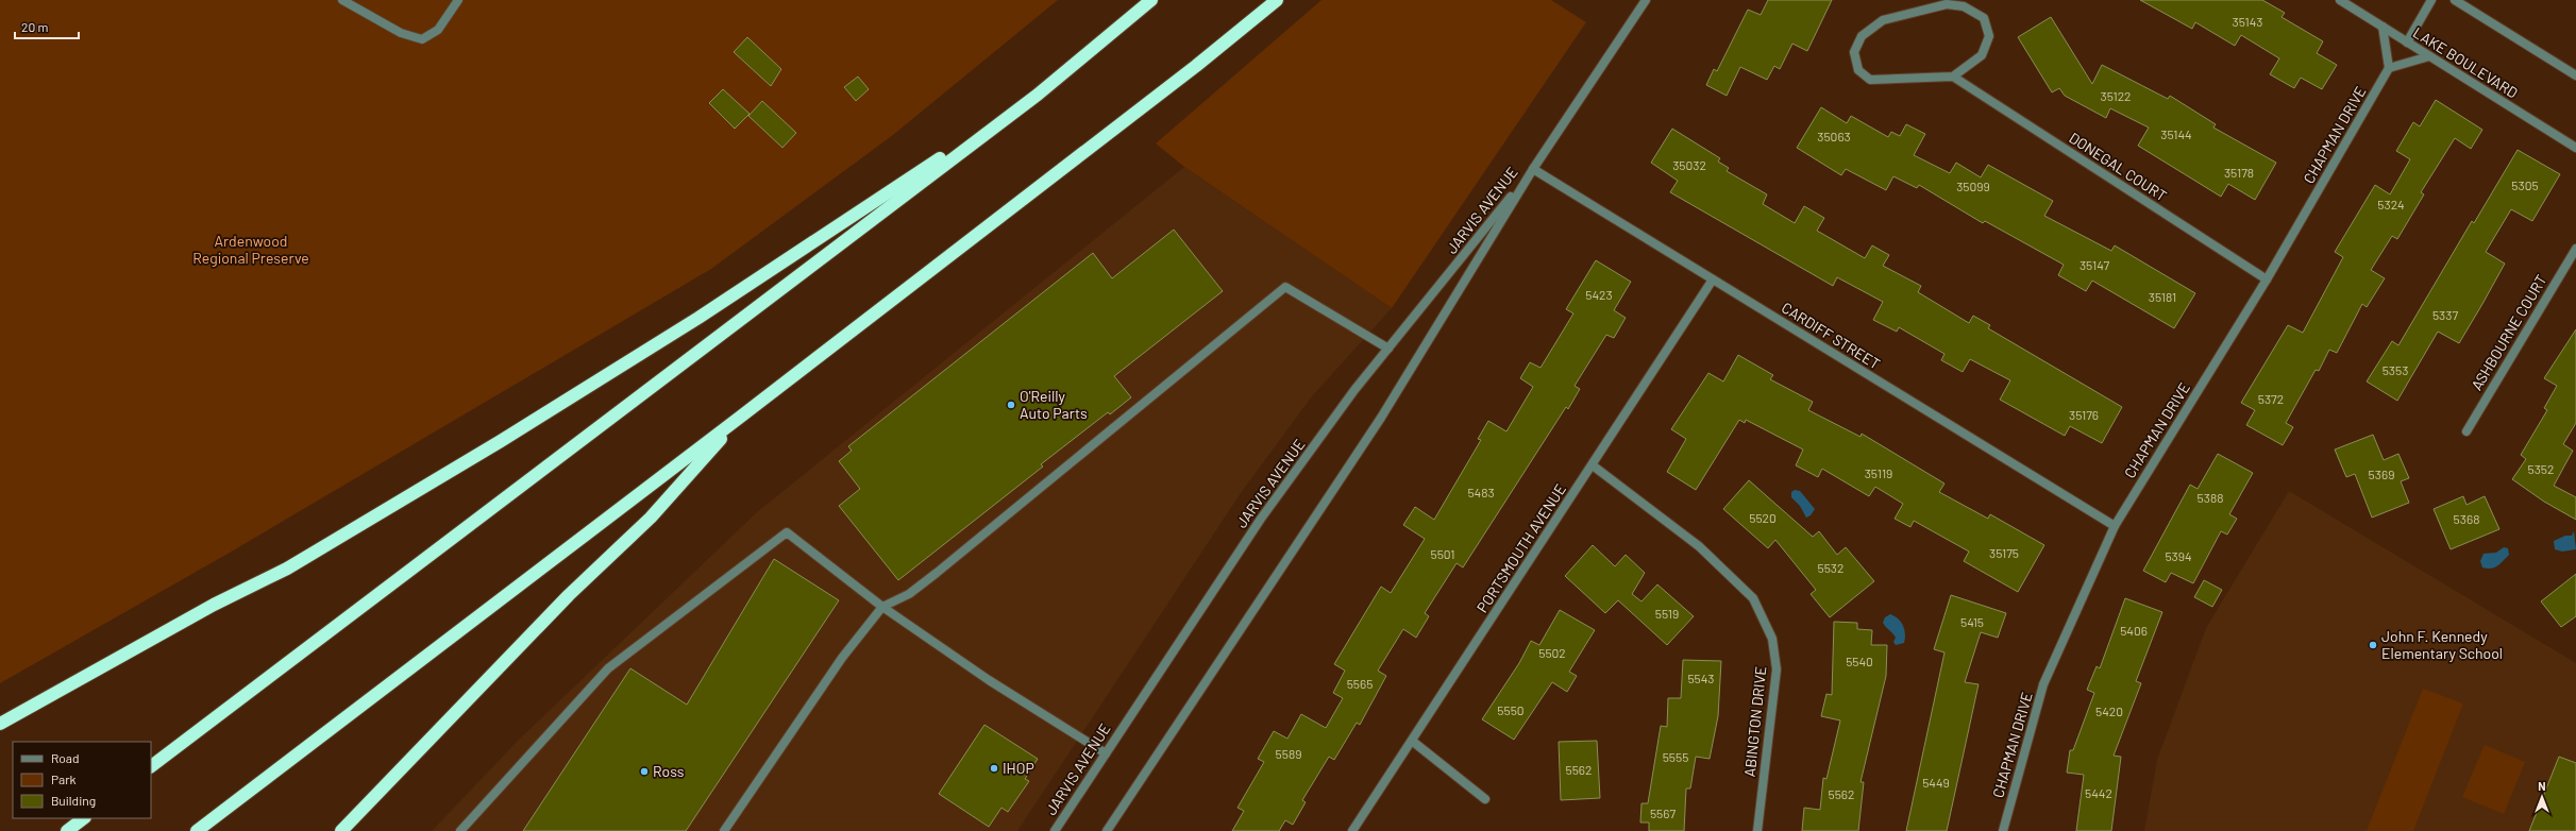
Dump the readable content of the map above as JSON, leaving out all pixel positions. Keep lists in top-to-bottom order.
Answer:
{
  "streets": {
    "street": [
      "LAKE BOULEVARD",
      "CHAPMAN DRIVE",
      "DONEGAL COURT",
      "JARVIS AVENUE",
      "ASHBOURNE COURT",
      "CARDIFF STREET",
      "PORTSMOUTH AVENUE",
      "ABINGTON DRIVE"
    ]
  },
  "crossings": [
    ["CHAPMAN DRIVE", "DONEGAL COURT"],
    ["CHAPMAN DRIVE", "CARDIFF STREET"],
    ["JARVIS AVENUE", "CARDIFF STREET"],
    ["CARDIFF STREET", "PORTSMOUTH AVENUE"],
    ["PORTSMOUTH AVENUE", "ABINGTON DRIVE"]
  ],
  "parks": ["Ardenwood Regional Preserve"],
  "places": [
    "O'Reilly Auto Parts",
    "John F. Kennedy Elementary School",
    "IHOP",
    "Ross"
  ],
  "house_numbers": [
    "35143",
    "35122",
    "35144",
    "35063",
    "35032",
    "35178",
    "5305",
    "35099",
    "5324",
    "35147",
    "5423",
    "35181",
    "5337",
    "5353",
    "5372",
    "35176",
    "5352",
    "35119",
    "5369",
    "5483",
    "5388",
    "5520",
    "5368",
    "35175",
    "5501",
    "5394",
    "5532",
    "5519",
    "5415",
    "5406",
    "5502",
    "5540",
    "5543",
    "5565",
    "5550",
    "5420",
    "5589",
    "5555",
    "5562",
    "5449",
    "5442",
    "5562",
    "5567"
  ],
  "legend": ["Road", "Park", "Building"],
  "scale_bar": "20 m",
  "north": "top"
}
